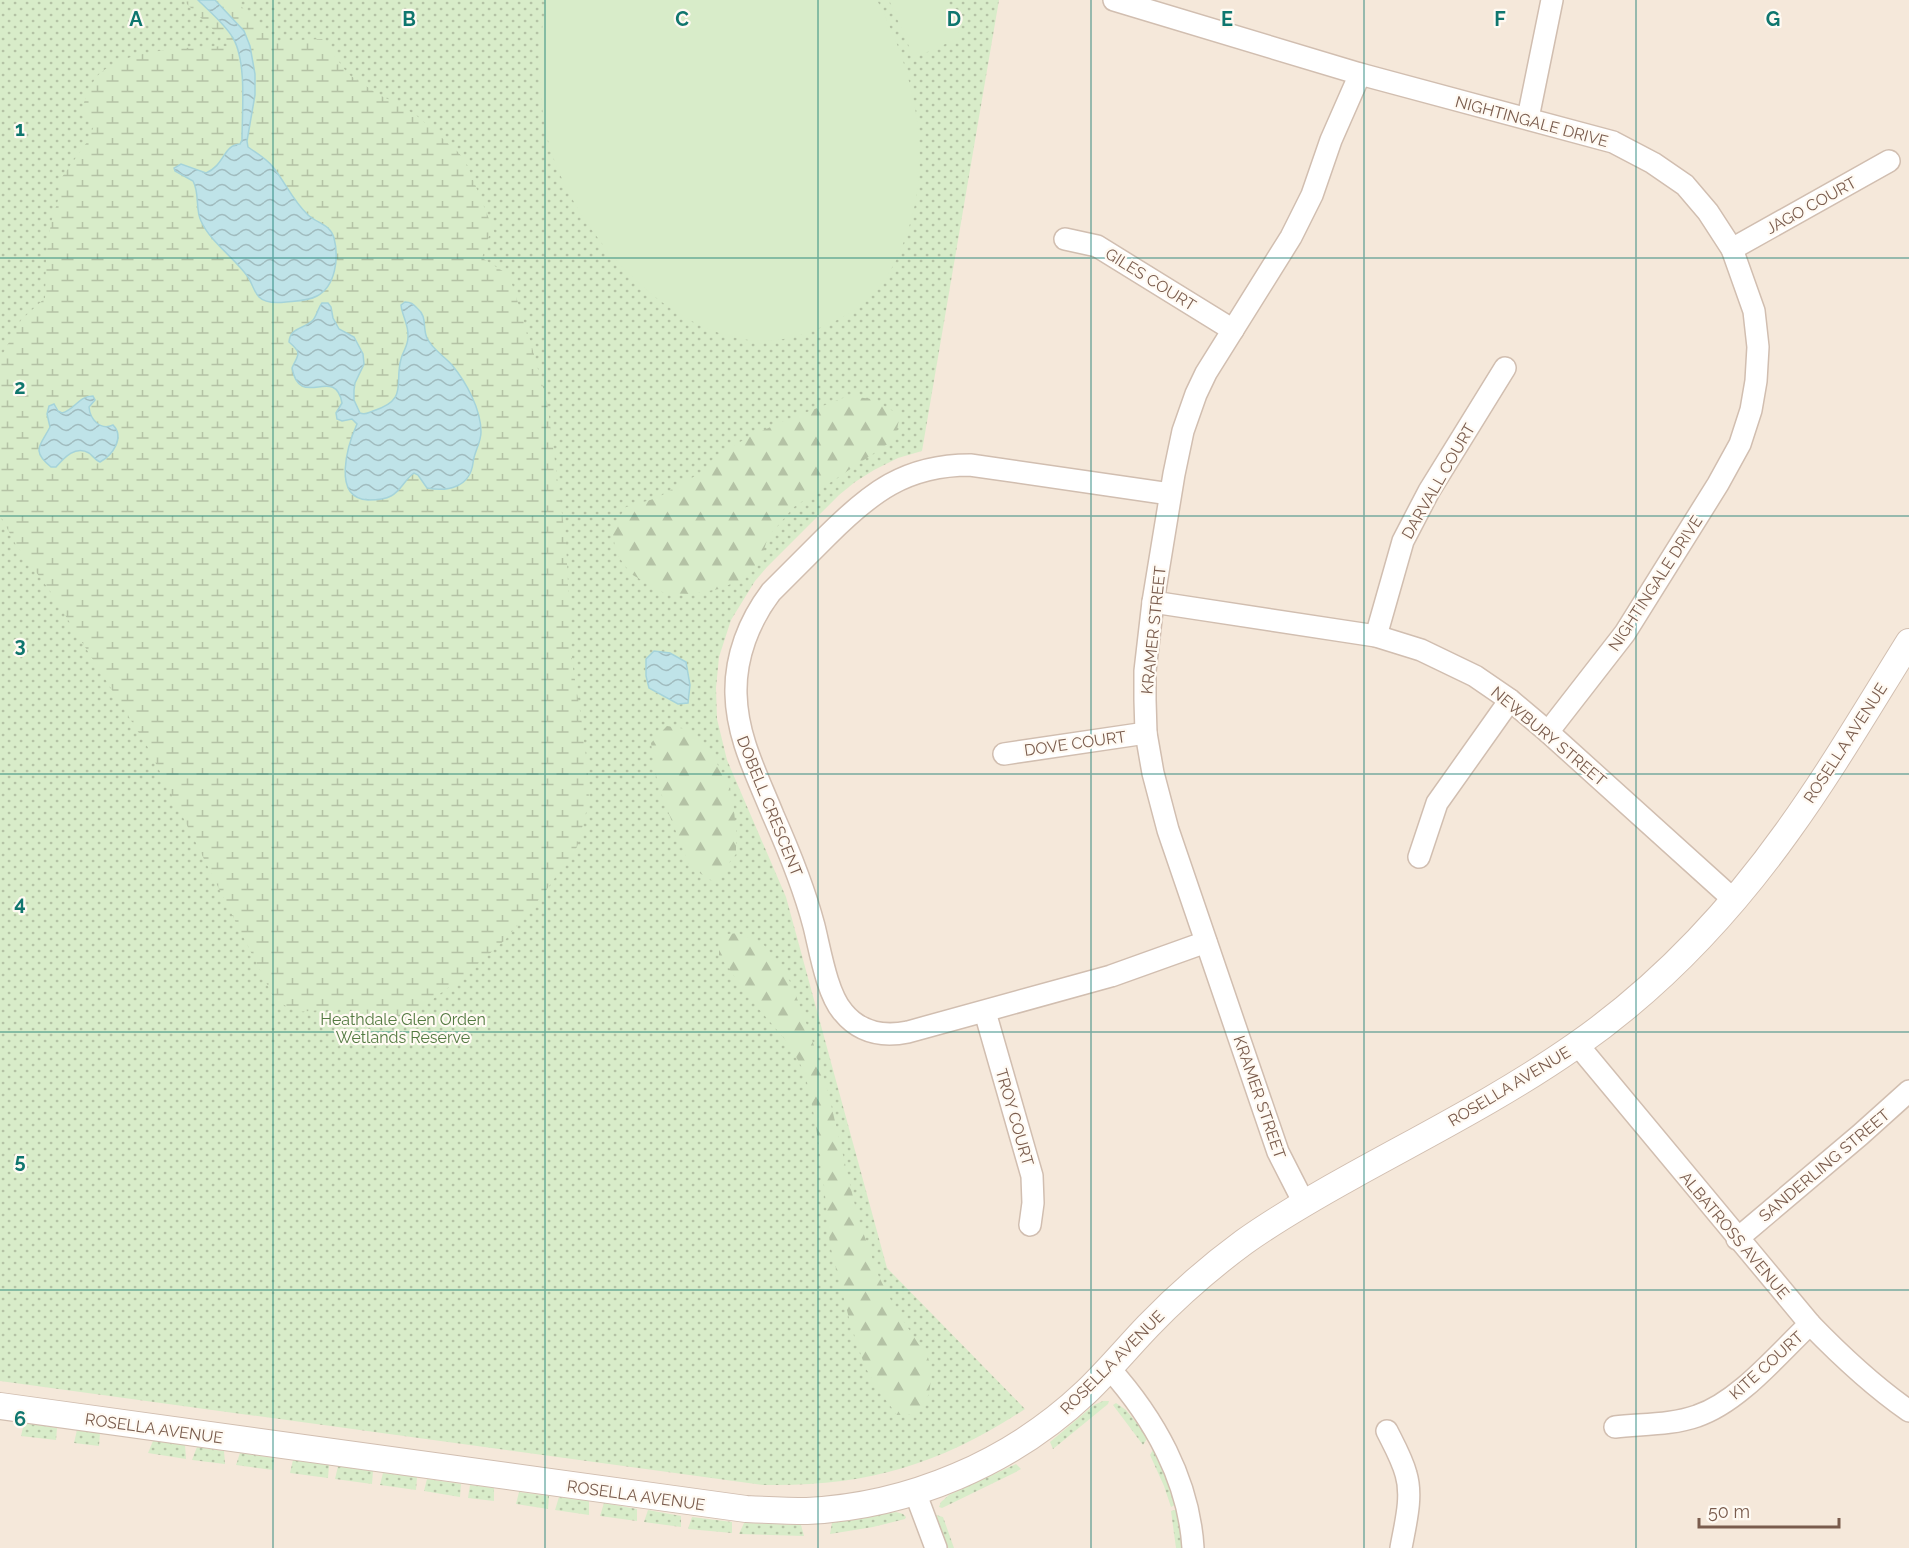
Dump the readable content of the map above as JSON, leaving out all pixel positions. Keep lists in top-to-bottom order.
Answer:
{
  "streets": {
    "street": [
      "NIGHTINGALE DRIVE",
      "JAGO COURT",
      "GILES COURT",
      "DARVALL COURT",
      "KRAMER STREET",
      "NEWBURY STREET",
      "DOVE COURT",
      "ROSELLA AVENUE",
      "DOBELL CRESCENT",
      "TROY COURT",
      "SANDERLING STREET",
      "ALBATROSS AVENUE",
      "KITE COURT"
    ]
  },
  "crossings": [
    ["NIGHTINGALE DRIVE", "JAGO COURT"],
    ["NIGHTINGALE DRIVE", "KRAMER STREET"],
    ["NIGHTINGALE DRIVE", "NEWBURY STREET"],
    ["GILES COURT", "KRAMER STREET"],
    ["DARVALL COURT", "NEWBURY STREET"],
    ["KRAMER STREET", "NEWBURY STREET"],
    ["KRAMER STREET", "DOVE COURT"],
    ["KRAMER STREET", "ROSELLA AVENUE"],
    ["KRAMER STREET", "DOBELL CRESCENT"],
    ["NEWBURY STREET", "ROSELLA AVENUE"],
    ["ROSELLA AVENUE", "ALBATROSS AVENUE"],
    ["DOBELL CRESCENT", "TROY COURT"],
    ["SANDERLING STREET", "ALBATROSS AVENUE"],
    ["ALBATROSS AVENUE", "KITE COURT"]
  ],
  "parks": ["Heathdale Glen Orden Wetlands Reserve"],
  "scale_bar": "50 m",
  "grid": {
    "columns": [
      "A",
      "B",
      "C",
      "D",
      "E",
      "F",
      "G"
    ],
    "rows": [
      "1",
      "2",
      "3",
      "4",
      "5",
      "6"
    ]
  }
}
